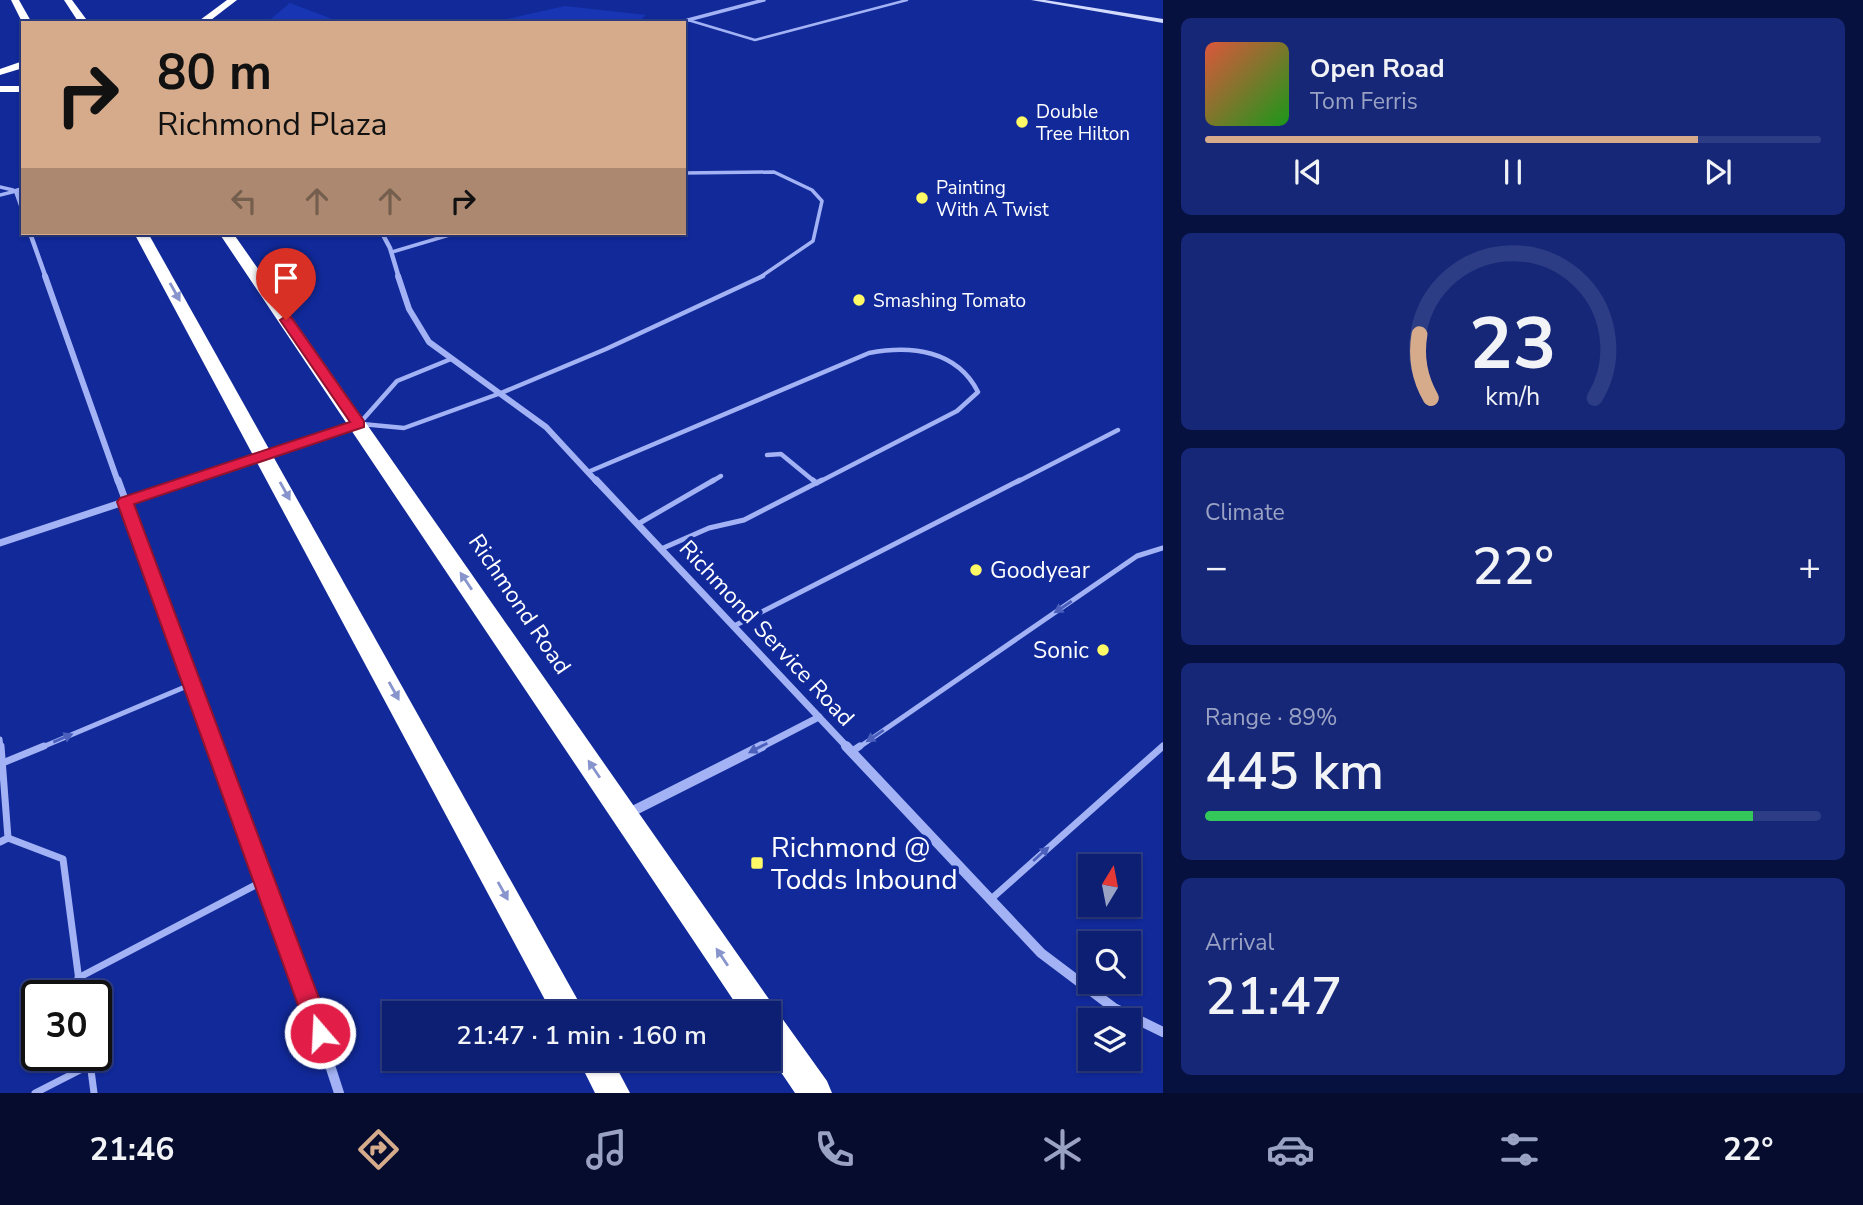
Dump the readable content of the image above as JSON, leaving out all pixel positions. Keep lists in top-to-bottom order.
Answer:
{
  "streets": {
    "highway": ["Richmond Road"],
    "street": ["Richmond Service Road"]
  },
  "places": {
    "other": [
      "Double Tree Hilton",
      "Painting With A Twist",
      "Smashing Tomato",
      "Goodyear",
      "Sonic"
    ],
    "transit": ["Richmond @ Todds Inbound"]
  },
  "north": "top",
  "page": {
    "turn": ["80 m", "Richmond Plaza"],
    "song": ["Open Road", "Tom Ferris"],
    "tile": [
      "Climate",
      ["Range · 89%", "445 km"],
      ["Arrival", "21:47"]
    ],
    "heat": ["−", "22°", "+"],
    "limit": "30",
    "trip": "21:47 · 1 min · 160 m",
    "tabs": ["21:46", "22°"],
    "gauge": ["23", "km/h"]
  }
}
